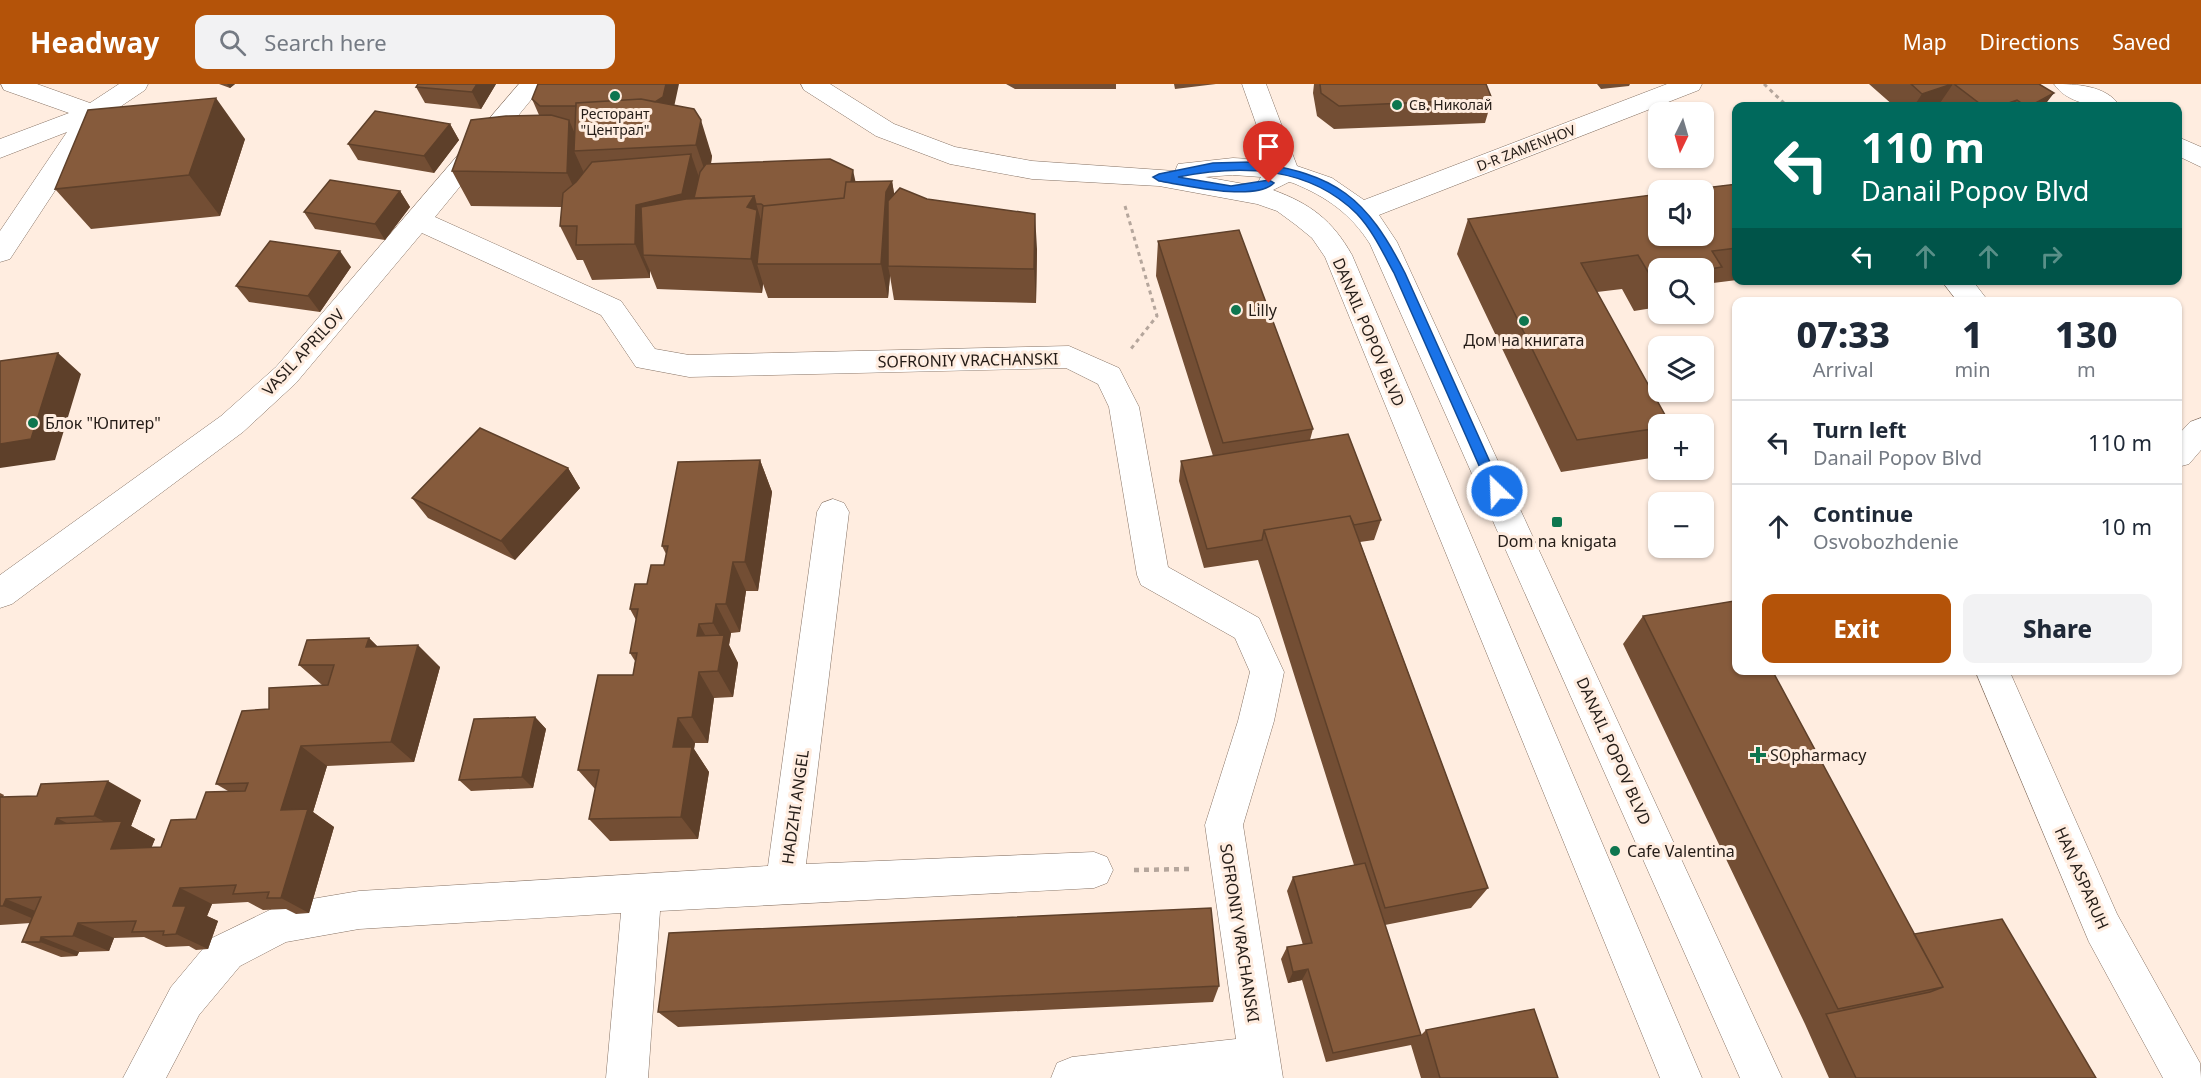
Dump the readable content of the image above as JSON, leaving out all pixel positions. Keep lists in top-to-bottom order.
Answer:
{
  "streets": {
    "street": [
      "D-R ZAMENHOV",
      "DANAIL POPOV BLVD",
      "VASIL APRILOV",
      "SOFRONIY VRACHANSKI",
      "HADZHI ANGEL",
      "HAN ASPARUH"
    ]
  },
  "crossings": [
    ["D-R ZAMENHOV", "DANAIL POPOV BLVD"],
    ["VASIL APRILOV", "SOFRONIY VRACHANSKI"]
  ],
  "places": {
    "other": [
      "Ресторант \"Централ\"",
      "Св. Николай",
      "Lilly",
      "Дом на книгата",
      "Блок \"Юпитер\"",
      "Cafe Valentina"
    ],
    "transit": ["Dom na knigata"],
    "health": ["SOpharmacy"]
  },
  "north": "bottom",
  "page": {
    "header": "Headway",
    "search": "Search here",
    "nav": ["Map", "Directions", "Saved"],
    "map_buttons": ["+", "−"],
    "turn": ["110 m", "Danail Popov Blvd"],
    "eta": [
      "07:33",
      "Arrival",
      "1",
      "min",
      "130",
      "m"
    ],
    "list": [
      {
        "name": "Turn left",
        "note": "Danail Popov Blvd",
        "value": "110 m"
      },
      {
        "name": "Continue",
        "note": "Osvobozhdenie",
        "value": "10 m"
      }
    ],
    "buttons": ["Exit", "Share"]
  }
}
